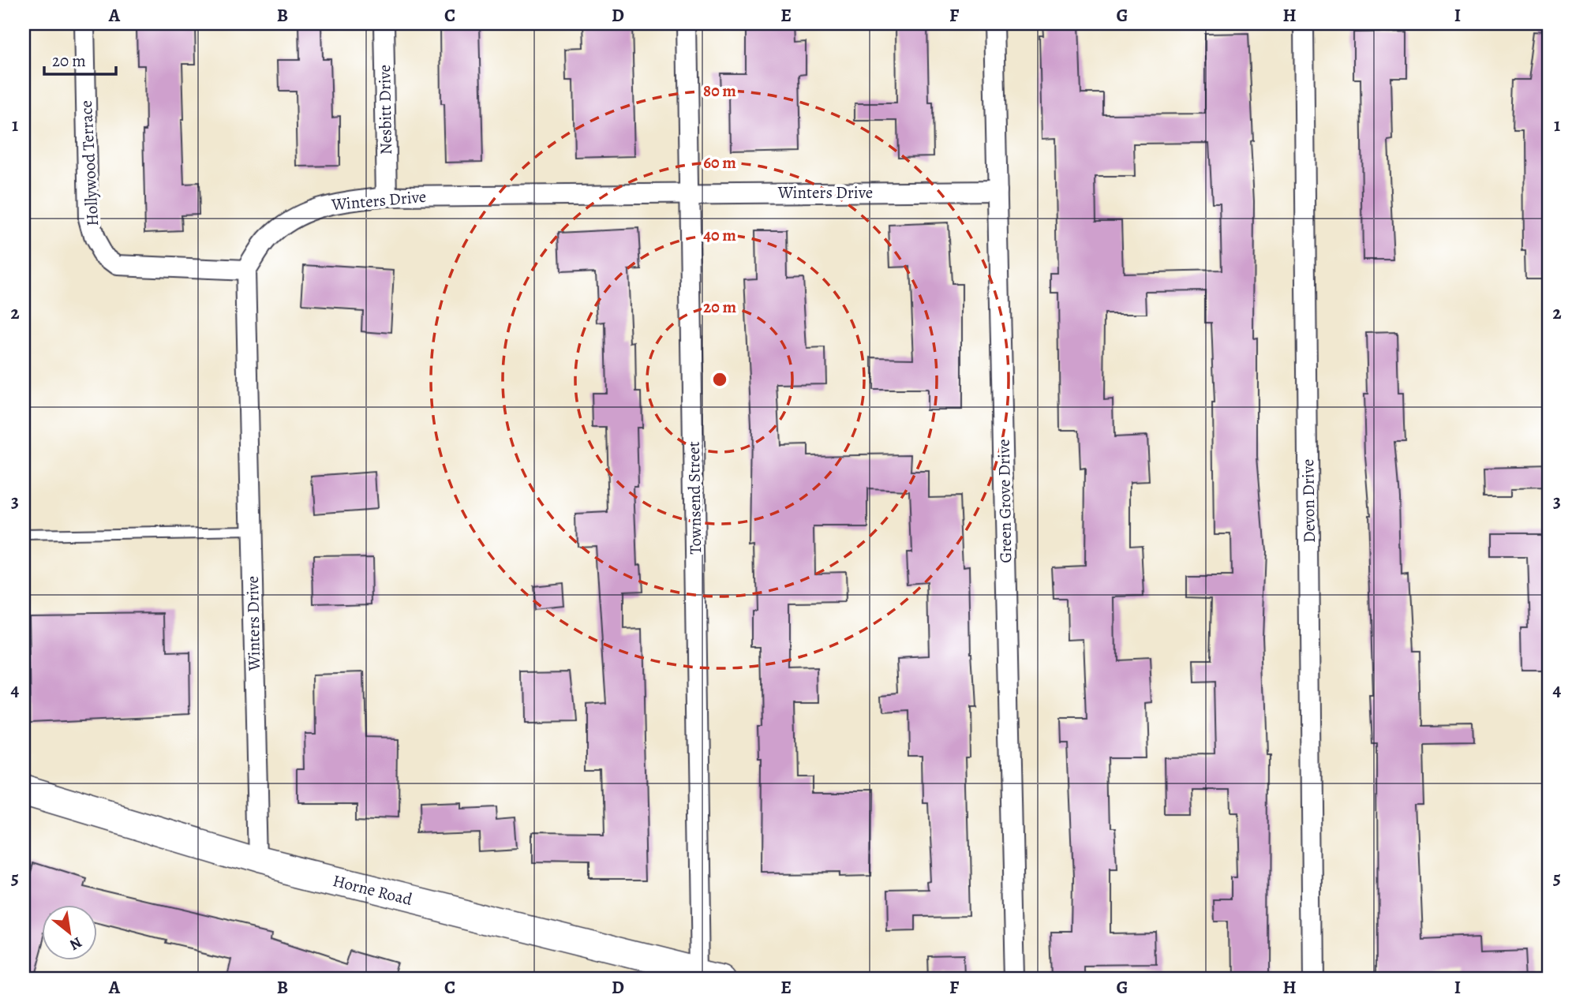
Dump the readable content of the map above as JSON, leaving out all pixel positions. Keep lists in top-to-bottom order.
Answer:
{
  "streets": {
    "main road": ["Horne Road"],
    "street": [
      "Nesbitt Drive",
      "Hollywood Terrace",
      "Winters Drive",
      "Townsend Street",
      "Green Grove Drive",
      "Devon Drive"
    ]
  },
  "crossings": [
    ["Nesbitt Drive", "Winters Drive"],
    ["Hollywood Terrace", "Winters Drive"],
    ["Winters Drive", "Townsend Street"],
    ["Winters Drive", "Green Grove Drive"],
    ["Winters Drive", "Horne Road"],
    ["Townsend Street", "Horne Road"]
  ],
  "scale_bar": "20 m",
  "north": "bottom right",
  "grid": {
    "columns": [
      "A",
      "B",
      "C",
      "D",
      "E",
      "F",
      "G",
      "H",
      "I"
    ],
    "rows": [
      "1",
      "2",
      "3",
      "4",
      "5"
    ]
  },
  "rings": [
    "80 m",
    "60 m",
    "40 m",
    "20 m"
  ]
}
